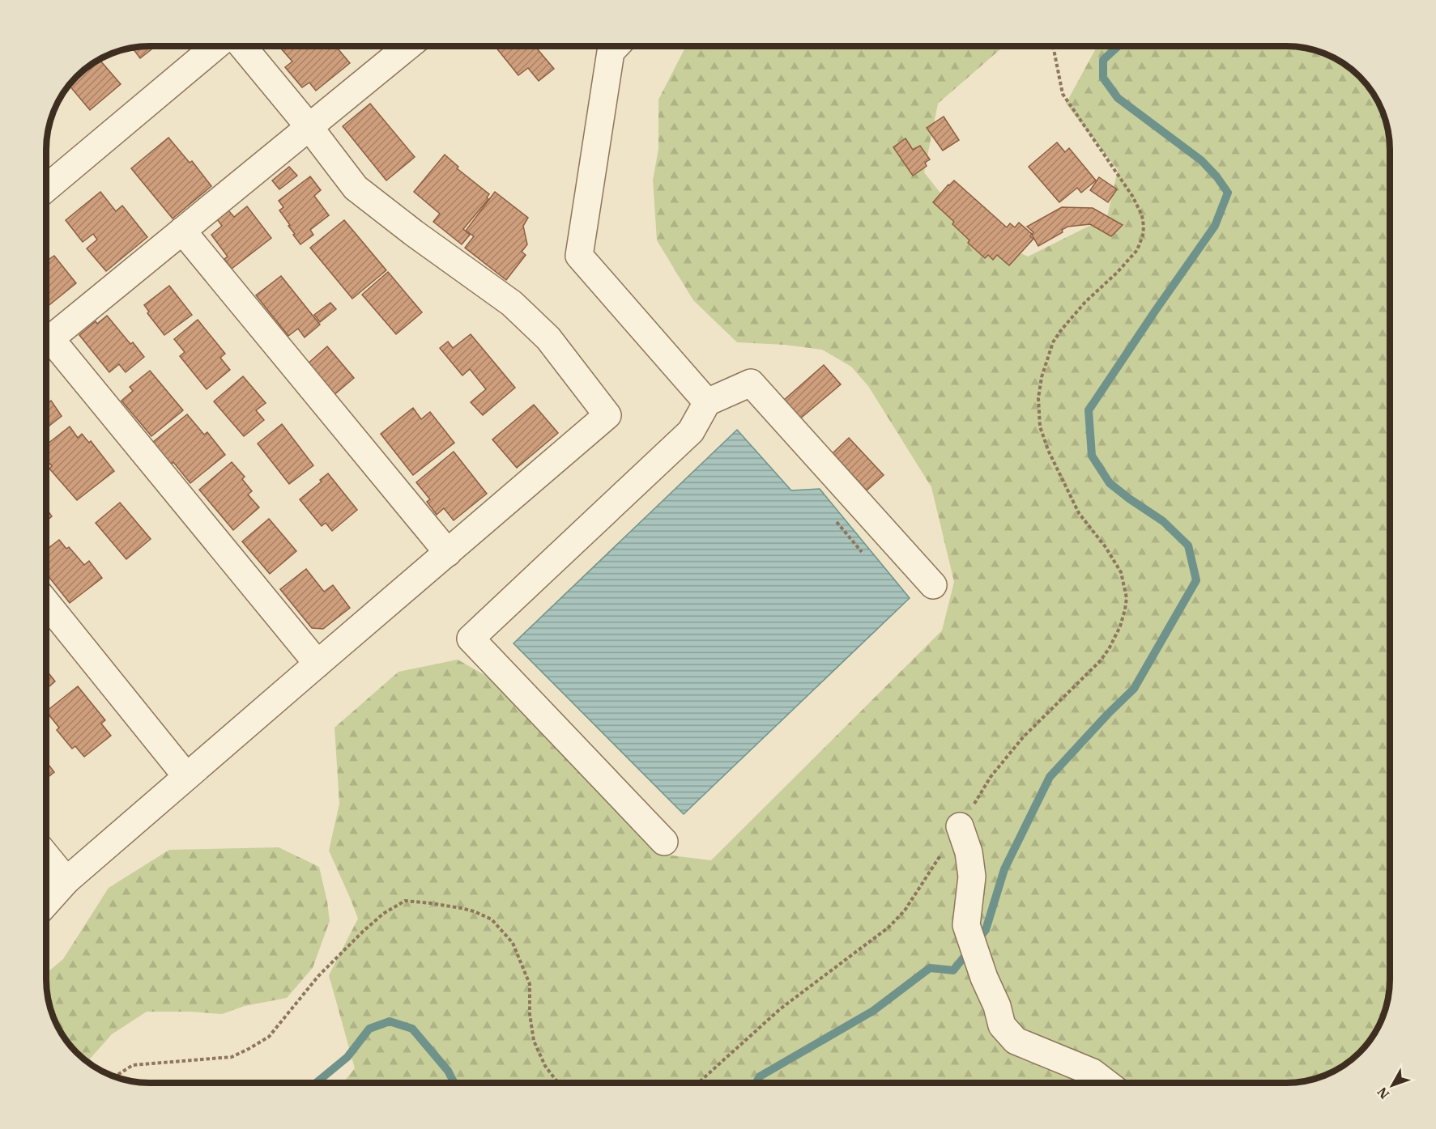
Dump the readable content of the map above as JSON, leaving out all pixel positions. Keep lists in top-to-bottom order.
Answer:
{
  "north": "bottom left"
}
